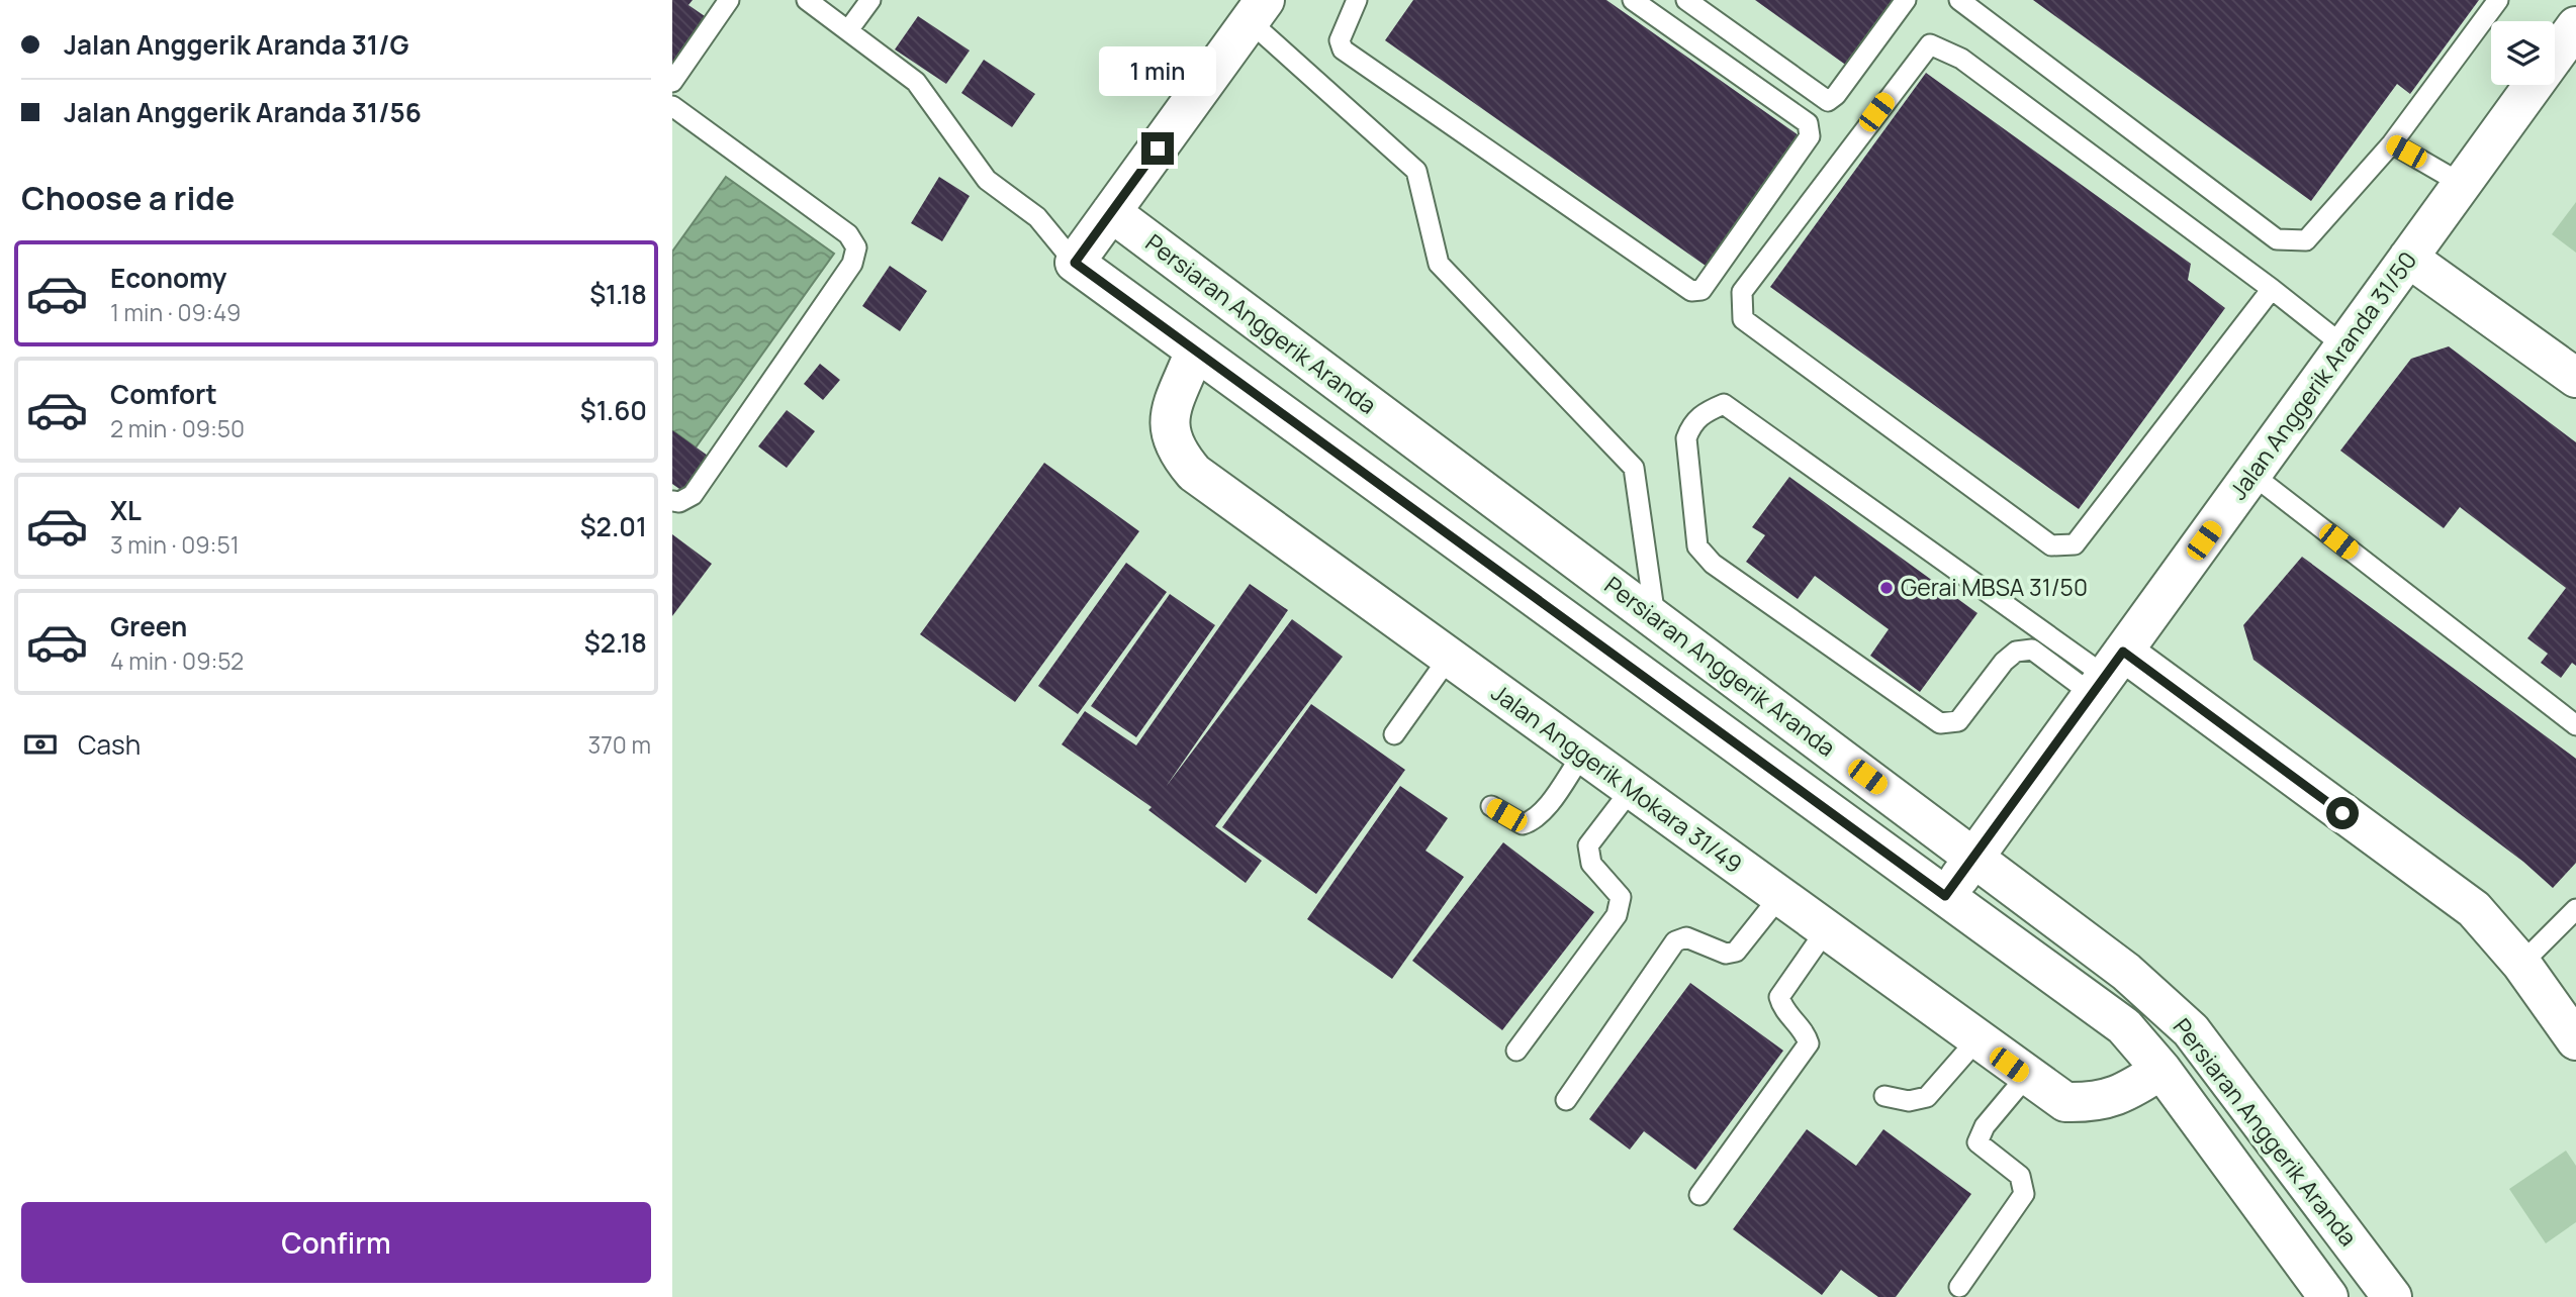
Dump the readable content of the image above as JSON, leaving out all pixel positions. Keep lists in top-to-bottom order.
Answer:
{
  "streets": {
    "street": ["Persiaran Anggerik Aranda", "Jalan Anggerik Aranda 31/50", "Jalan Anggerik Mokara 31/49"]
  },
  "crossings": [
    ["Persiaran Anggerik Aranda", "Jalan Anggerik Aranda 31/50"],
    ["Persiaran Anggerik Aranda", "Jalan Anggerik Mokara 31/49"]
  ],
  "places": ["Gerai MBSA 31/50"],
  "page": {
    "banner": ["Jalan Anggerik Aranda 31/G", "Jalan Anggerik Aranda 31/56"],
    "bubble": "1 min",
    "heading": "Choose a ride",
    "list": [
      {
        "name": "Economy",
        "note": "1 min · 09:49",
        "value": "$1.18"
      },
      {
        "name": "Comfort",
        "note": "2 min · 09:50",
        "value": "$1.60"
      },
      {
        "name": "XL",
        "note": "3 min · 09:51",
        "value": "$2.01"
      },
      {
        "name": "Green",
        "note": "4 min · 09:52",
        "value": "$2.18"
      }
    ],
    "pay": ["Cash", "370 m"],
    "buttons": "Confirm"
  }
}
